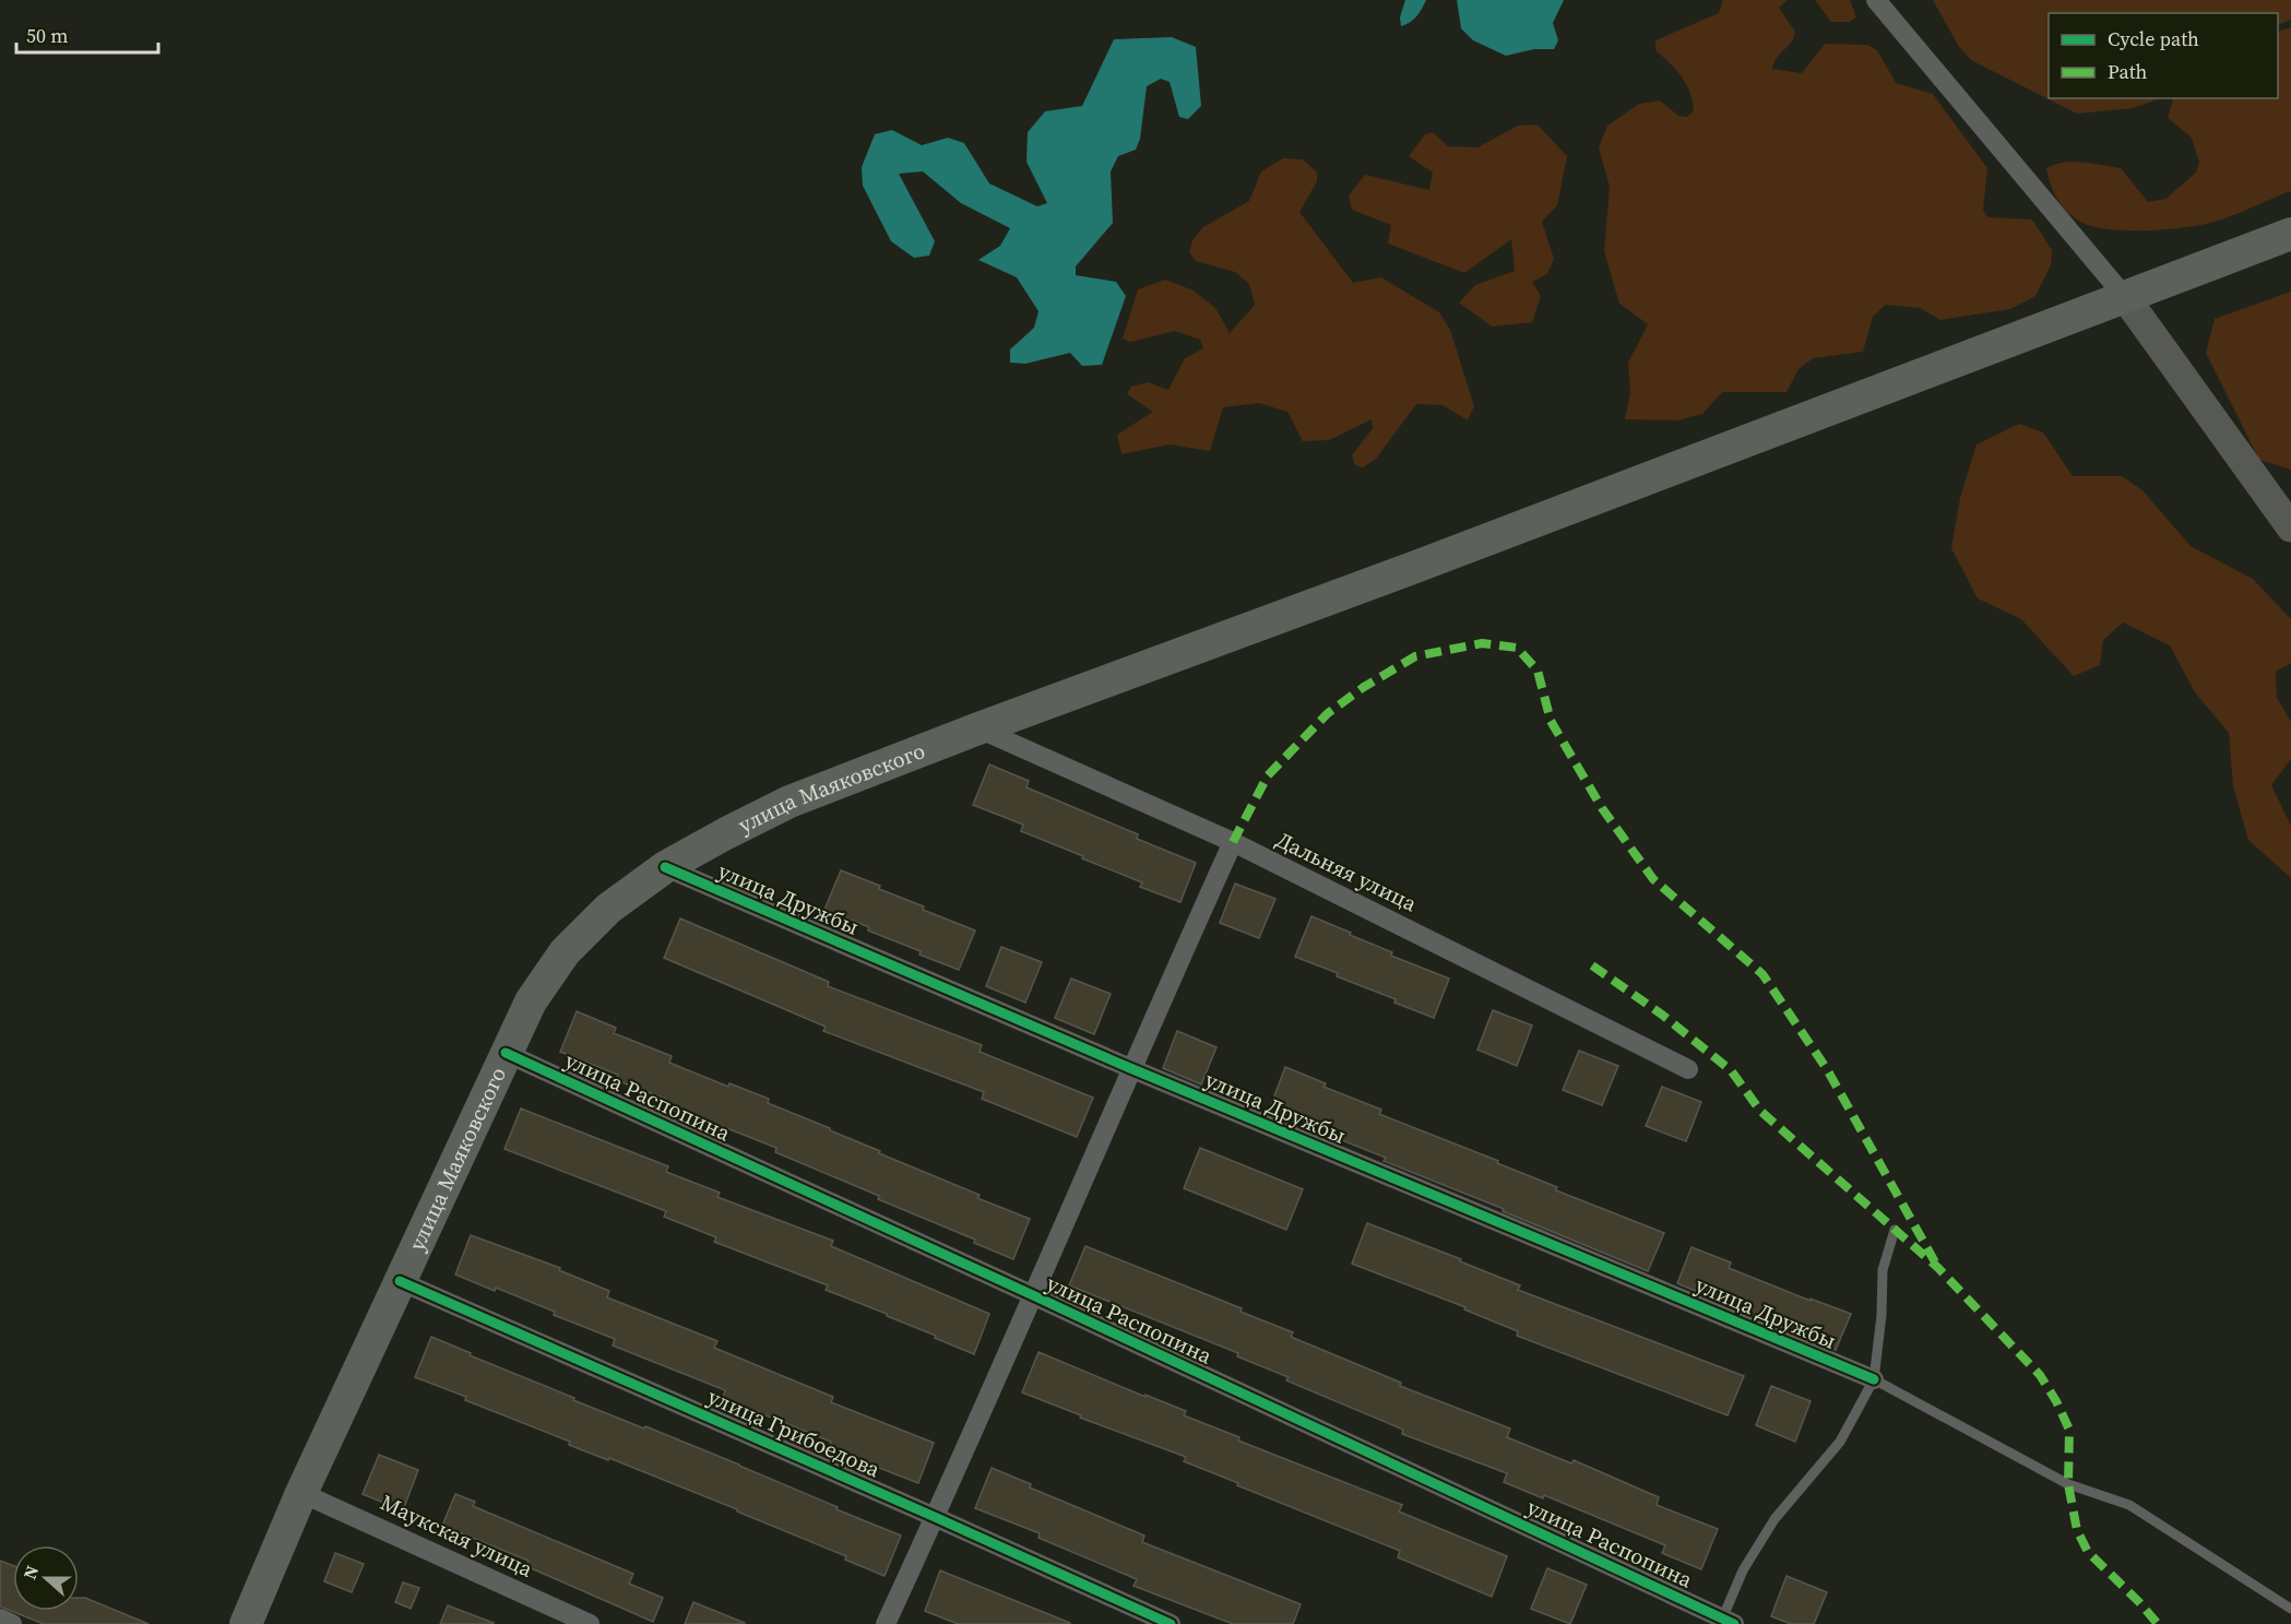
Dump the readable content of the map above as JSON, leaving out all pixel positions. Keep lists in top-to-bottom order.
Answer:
{
  "streets": {
    "main road": ["улица Маяковского"],
    "street": [
      "Дальняя улица",
      "улица Дружбы",
      "улица Распопина",
      "улица Грибоедова",
      "Маукская улица"
    ]
  },
  "crossings": [
    ["улица Маяковского", "Дальняя улица"],
    ["улица Маяковского", "улица Дружбы"],
    ["улица Маяковского", "улица Распопина"],
    ["улица Маяковского", "улица Грибоедова"],
    ["улица Маяковского", "Маукская улица"]
  ],
  "legend": ["Cycle path", "Path"],
  "scale_bar": "50 m",
  "north": "left"
}
